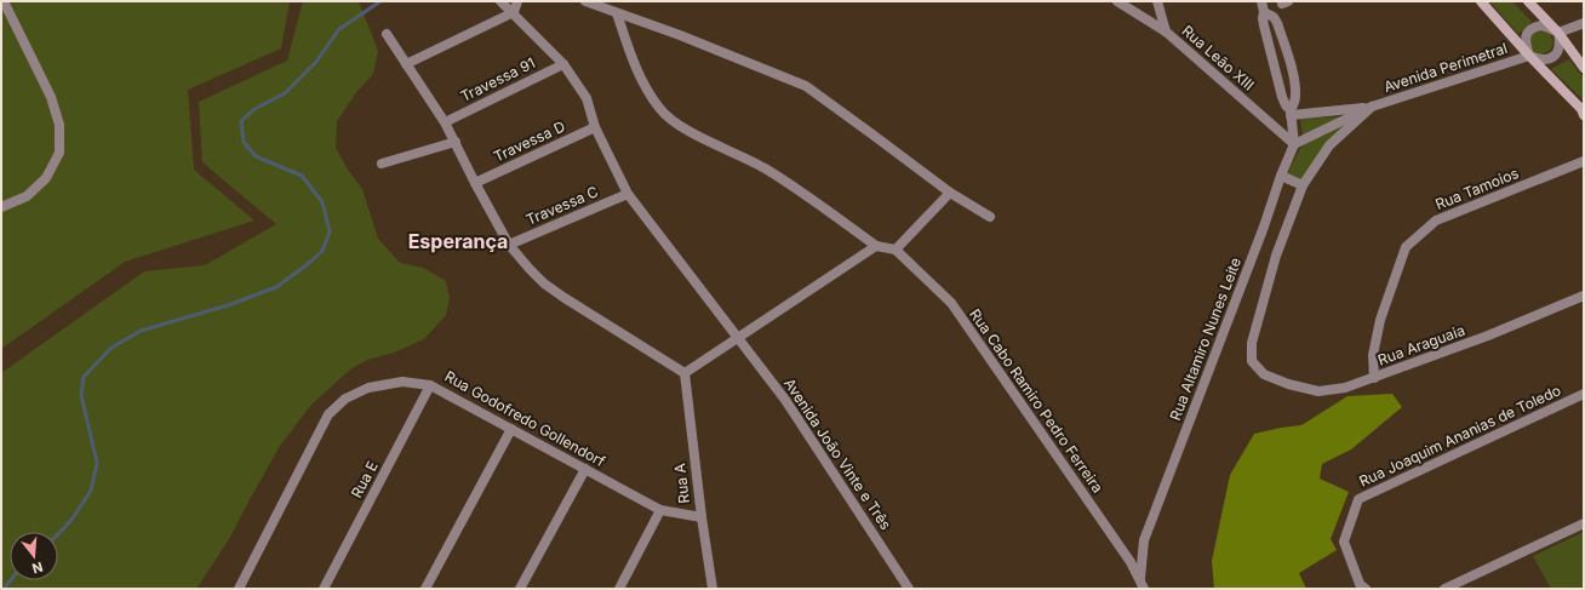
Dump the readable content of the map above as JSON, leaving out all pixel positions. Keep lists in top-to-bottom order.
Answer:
{
  "streets": {
    "street": [
      "Rua Leão XIII",
      "Avenida Perimetral",
      "Travessa 91",
      "Travessa D",
      "Rua Tamoios",
      "Travessa C",
      "Rua Altamiro Nunes Leite",
      "Rua Araguaia",
      "Rua Cabo Ramiro Pedro Ferreira",
      "Rua Godofredo Gollendorf",
      "Rua Joaquim Ananias de Toledo",
      "Avenida João Vinte e Três",
      "Rua E",
      "Rua A"
    ]
  },
  "crossings": [
    ["Rua Leão XIII", "Avenida Perimetral"],
    ["Rua Leão XIII", "Rua Altamiro Nunes Leite"],
    ["Avenida Perimetral", "Rua Altamiro Nunes Leite"],
    ["Avenida Perimetral", "Rua Araguaia"],
    ["Travessa 91", "Avenida João Vinte e Três"],
    ["Travessa D", "Avenida João Vinte e Três"],
    ["Rua Tamoios", "Rua Araguaia"],
    ["Travessa C", "Avenida João Vinte e Três"],
    ["Rua Altamiro Nunes Leite", "Rua Cabo Ramiro Pedro Ferreira"],
    ["Rua Godofredo Gollendorf", "Rua E"],
    ["Rua Godofredo Gollendorf", "Rua A"]
  ],
  "districts": ["Esperança"],
  "north": "bottom"
}
